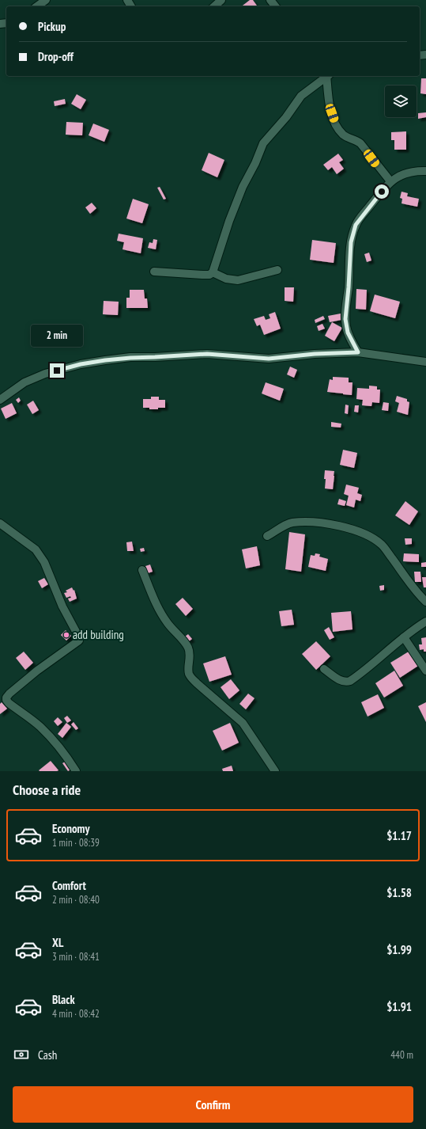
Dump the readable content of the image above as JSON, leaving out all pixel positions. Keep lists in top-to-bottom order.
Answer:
{
  "places": ["add building"],
  "page": {
    "banner": ["Pickup", "Drop-off"],
    "bubble": "2 min",
    "heading": "Choose a ride",
    "list": [
      {
        "name": "Economy",
        "note": "1 min · 08:39",
        "value": "$1.17"
      },
      {
        "name": "Comfort",
        "note": "2 min · 08:40",
        "value": "$1.58"
      },
      {
        "name": "XL",
        "note": "3 min · 08:41",
        "value": "$1.99"
      },
      {
        "name": "Black",
        "note": "4 min · 08:42",
        "value": "$1.91"
      }
    ],
    "pay": ["Cash", "440 m"],
    "buttons": "Confirm"
  }
}
